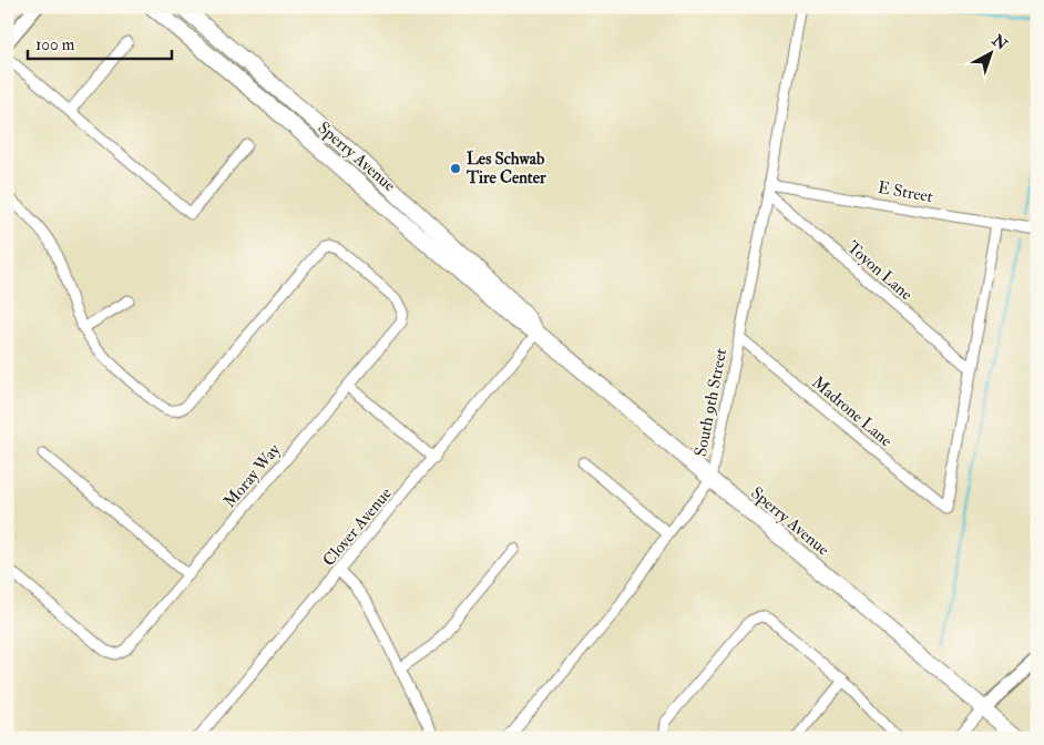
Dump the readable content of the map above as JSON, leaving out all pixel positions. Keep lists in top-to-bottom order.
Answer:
{
  "streets": {
    "main road": ["Sperry Avenue"],
    "street": [
      "E Street",
      "Toyon Lane",
      "South 9th Street",
      "Madrone Lane",
      "Moray Way",
      "Clover Avenue"
    ]
  },
  "crossings": [
    ["Sperry Avenue", "South 9th Street"],
    ["Sperry Avenue", "Clover Avenue"],
    ["E Street", "Toyon Lane"],
    ["E Street", "South 9th Street"],
    ["Toyon Lane", "South 9th Street"],
    ["Toyon Lane", "Madrone Lane"],
    ["South 9th Street", "Madrone Lane"]
  ],
  "places": ["Les Schwab Tire Center"],
  "scale_bar": "100 m",
  "north": "top right"
}
